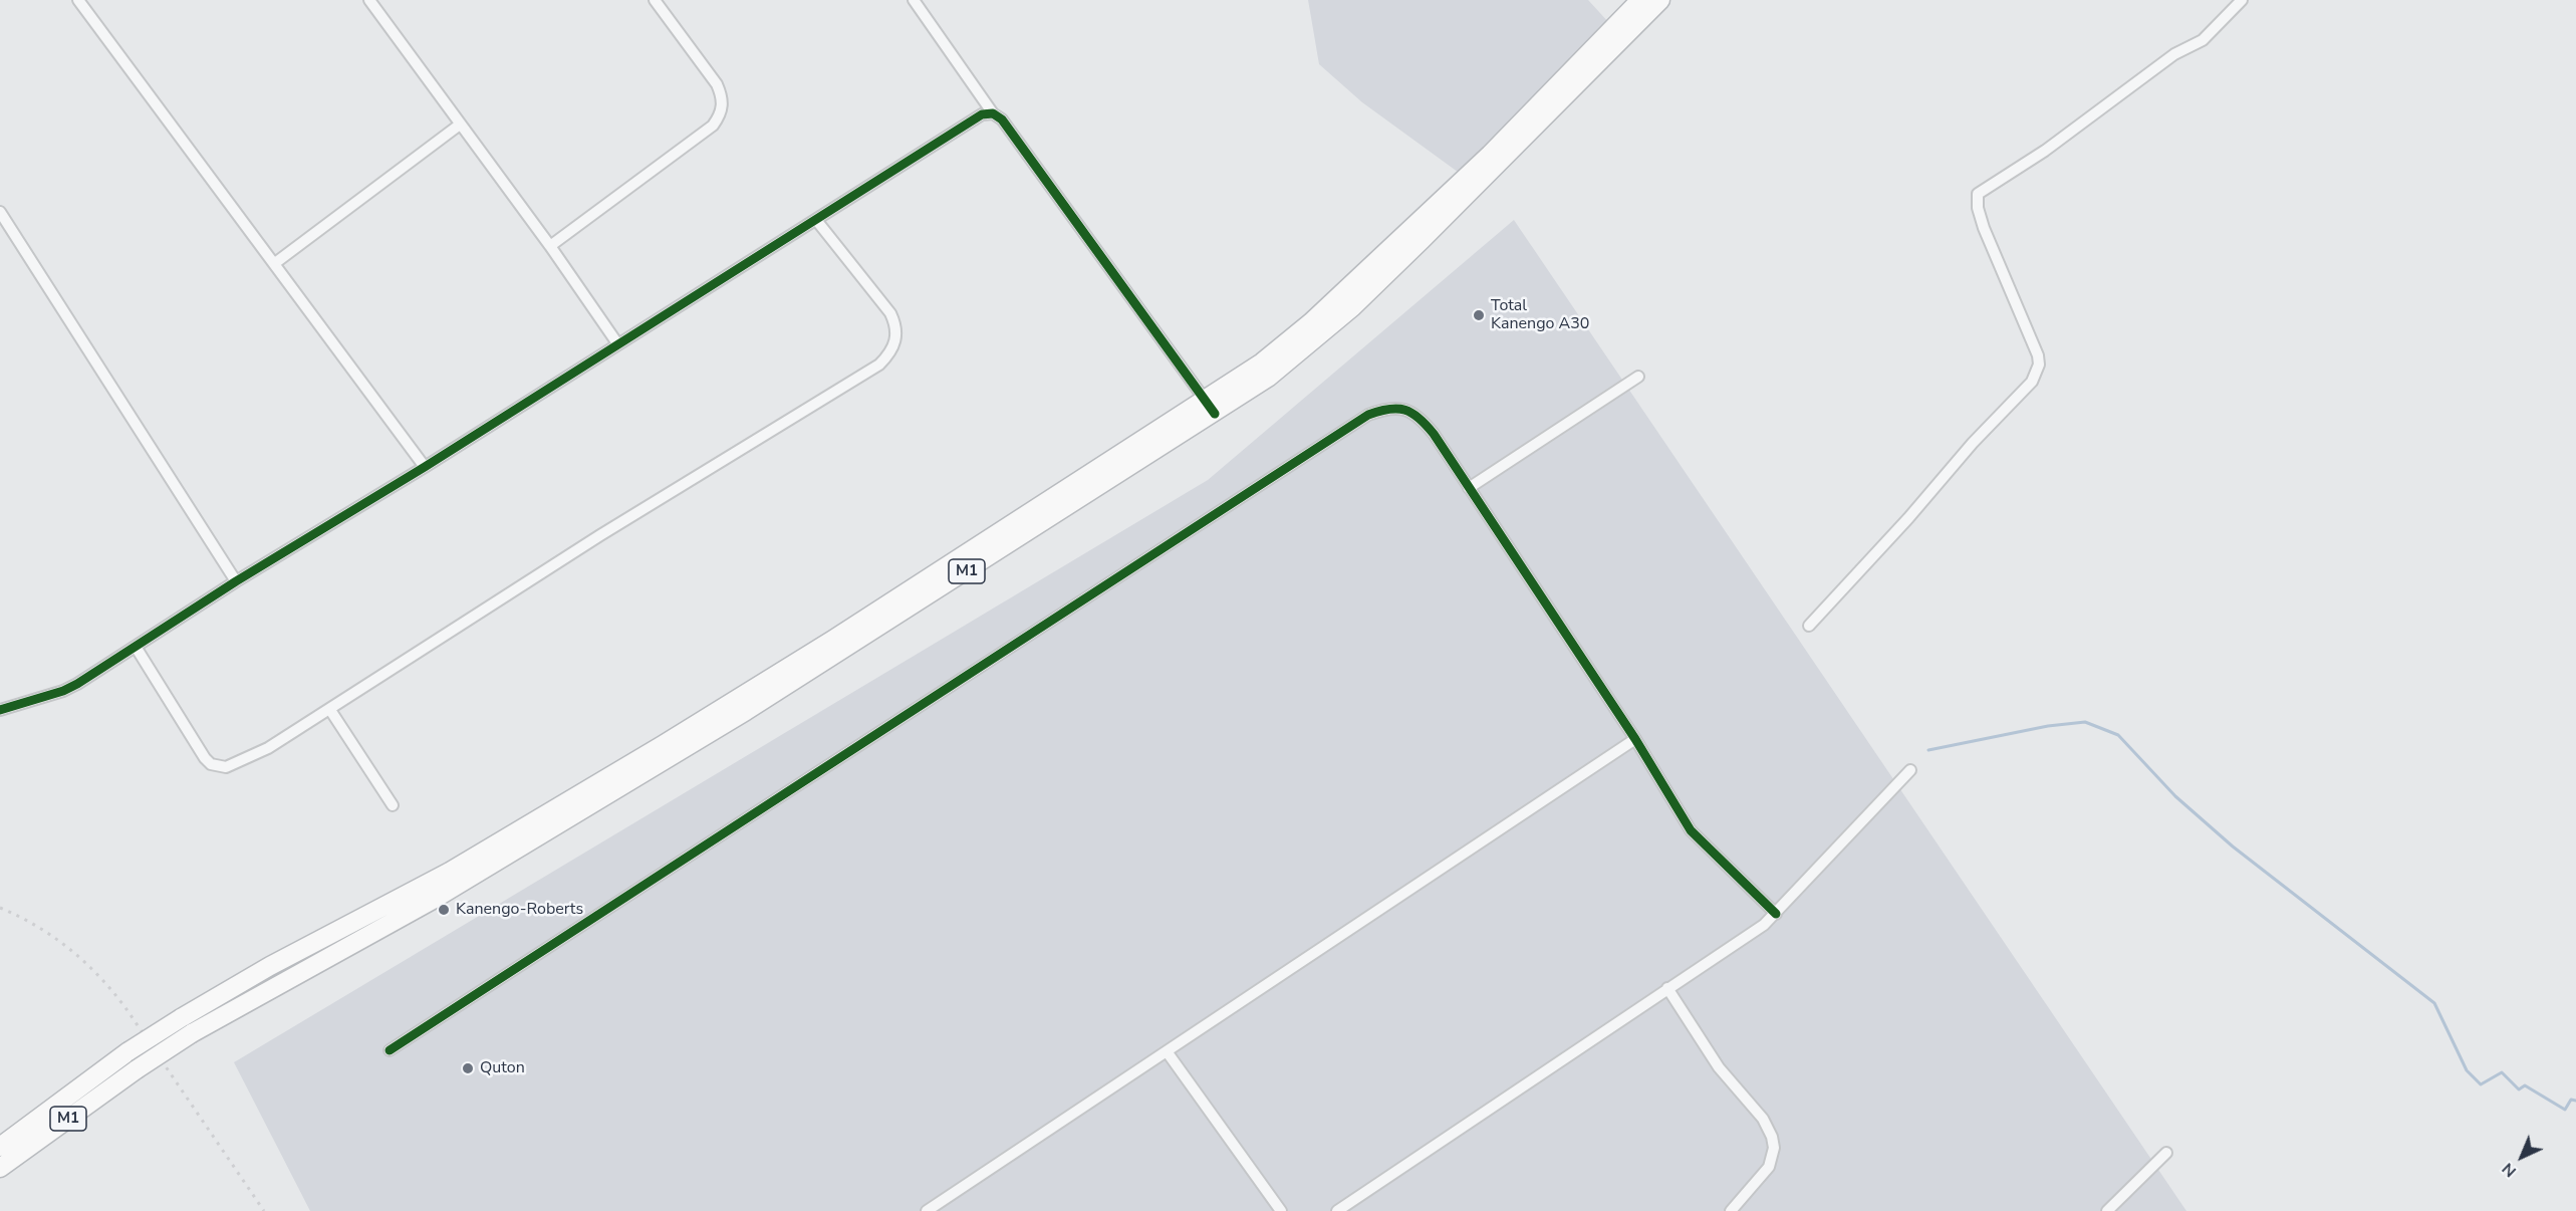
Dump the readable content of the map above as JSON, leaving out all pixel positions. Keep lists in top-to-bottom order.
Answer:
{
  "streets": {
    "highway": ["M1"]
  },
  "places": ["Total Kanengo A30", "Kanengo-Roberts", "Quton"],
  "north": "bottom left"
}
